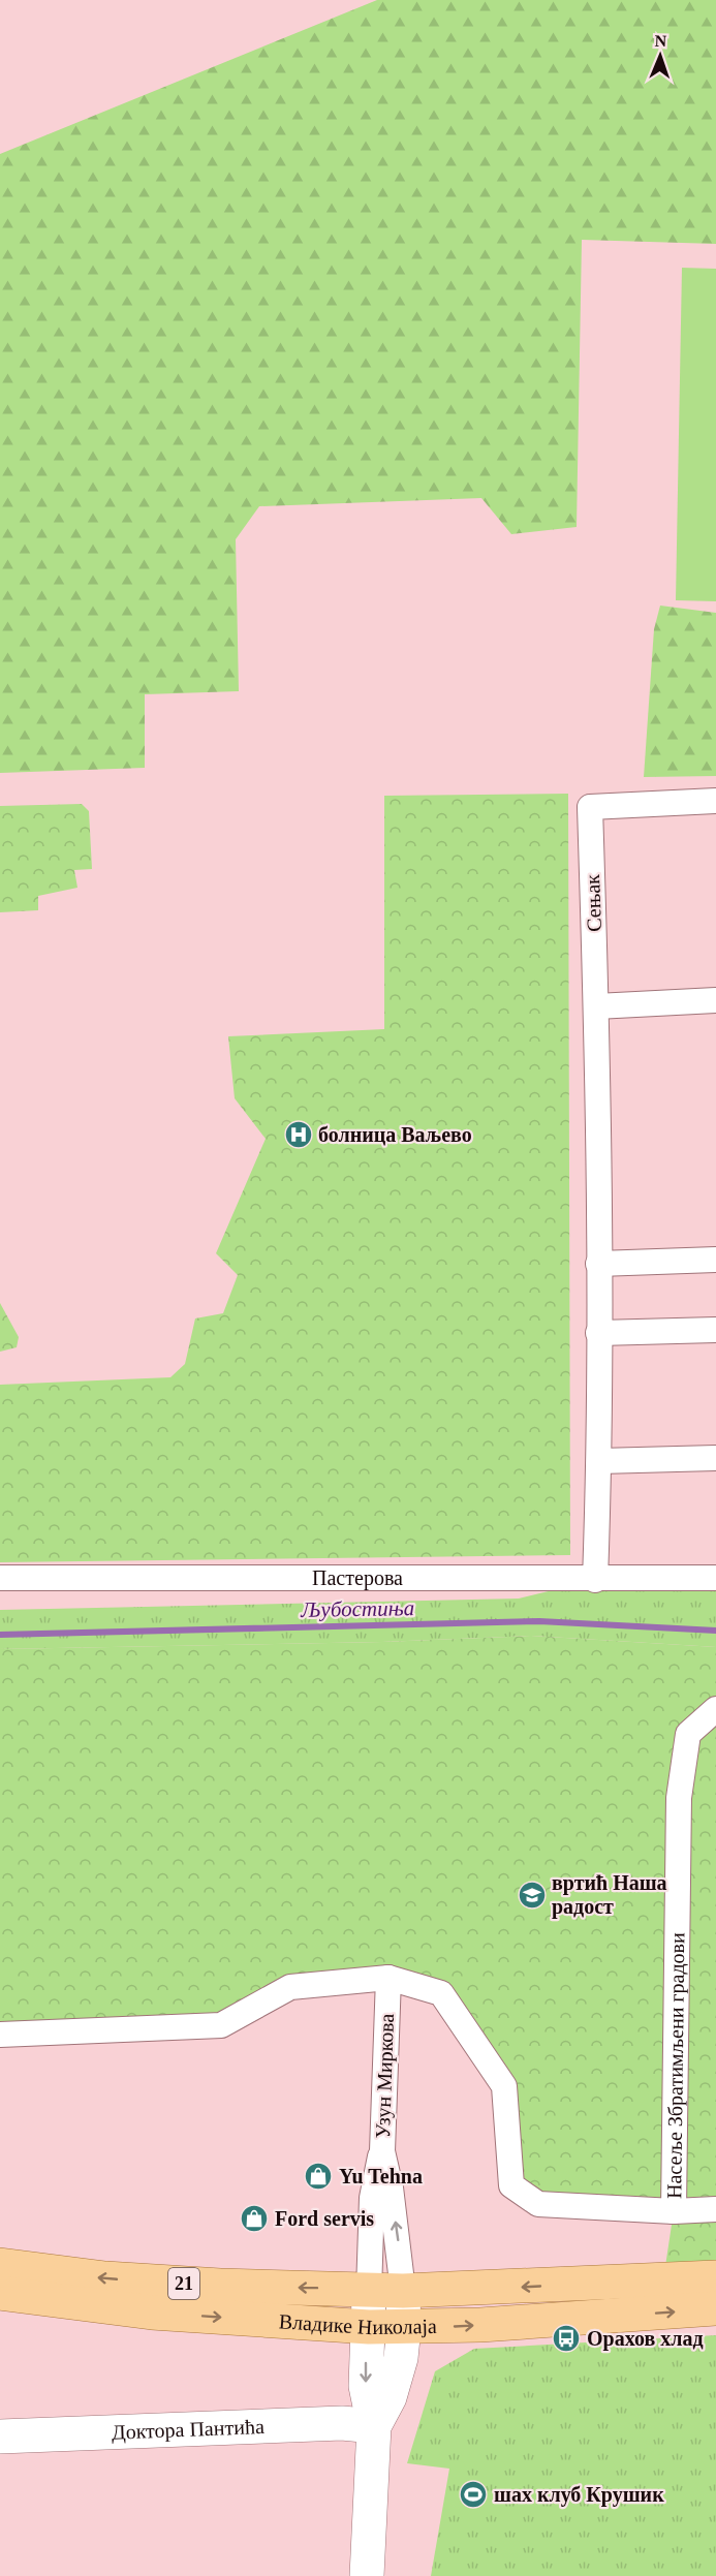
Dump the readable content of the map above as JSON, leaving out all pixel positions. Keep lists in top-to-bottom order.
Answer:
{
  "streets": {
    "main road": ["21", "Владике Николаја"],
    "street": [
      "Сењак",
      "Пастерова",
      "Насеље Збратимљени градови",
      "Узун Миркова",
      "Доктора Пантића"
    ]
  },
  "crossings": [
    ["Насеље Збратимљени градови", "Узун Миркова"],
    ["Узун Миркова", "Владике Николаја"],
    ["Узун Миркова", "Доктора Пантића"]
  ],
  "water": ["Љубостиња"],
  "places": {
    "hospital": ["болница Ваљево"],
    "school or university": ["вртић Наша радост"],
    "shop": ["Yu Tehna", "Ford servis"],
    "bus stop": ["Орахов хлад"],
    "sports": ["шах клуб Крушик"]
  },
  "north": "top"
}
